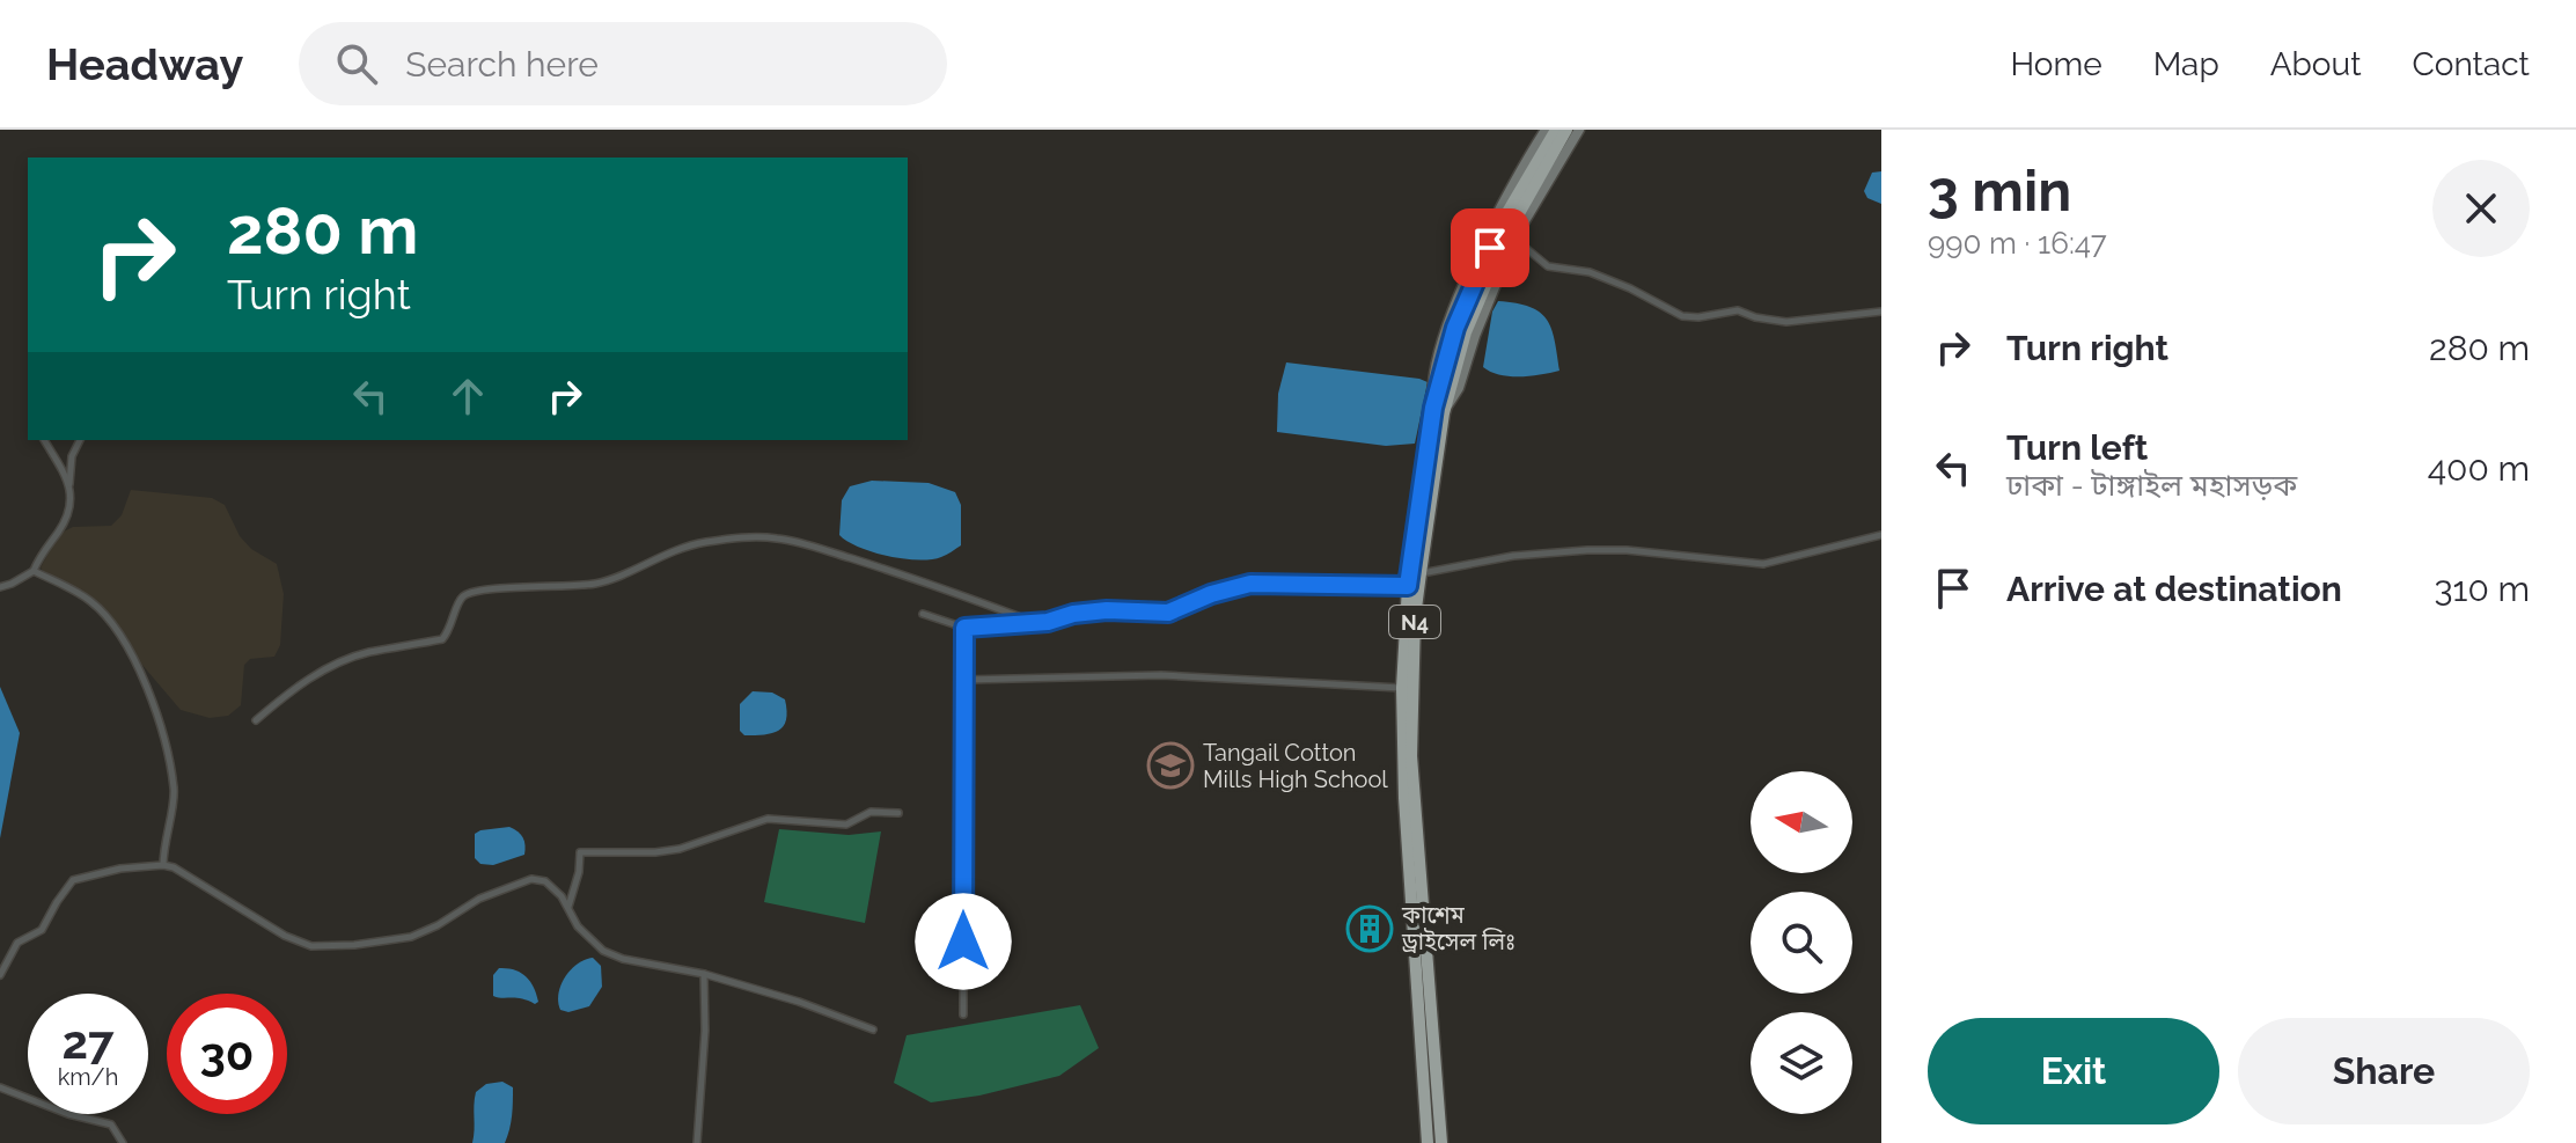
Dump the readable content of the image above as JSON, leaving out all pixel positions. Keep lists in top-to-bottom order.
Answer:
{
  "streets": {
    "highway": ["N4"]
  },
  "places": {
    "school or university": ["Tangail Cotton Mills High School"],
    "building": ["কাশেম ড্রাইসেল লিঃ"]
  },
  "north": "left",
  "page": {
    "header": "Headway",
    "search": "Search here",
    "nav": [
      "Home",
      "Map",
      "About",
      "Contact"
    ],
    "heading": ["3 min", "990 m · 16:47"],
    "turn": ["280 m", "Turn right"],
    "list": [
      {
        "name": "Turn right",
        "value": "280 m"
      },
      {
        "name": "Turn left",
        "note": "ঢাকা - টাঙ্গাইল মহাসড়ক",
        "value": "400 m"
      },
      {
        "name": "Arrive at destination",
        "value": "310 m"
      }
    ],
    "speed": "27 km/h",
    "limit": "30",
    "buttons": ["Exit", "Share"]
  }
}
